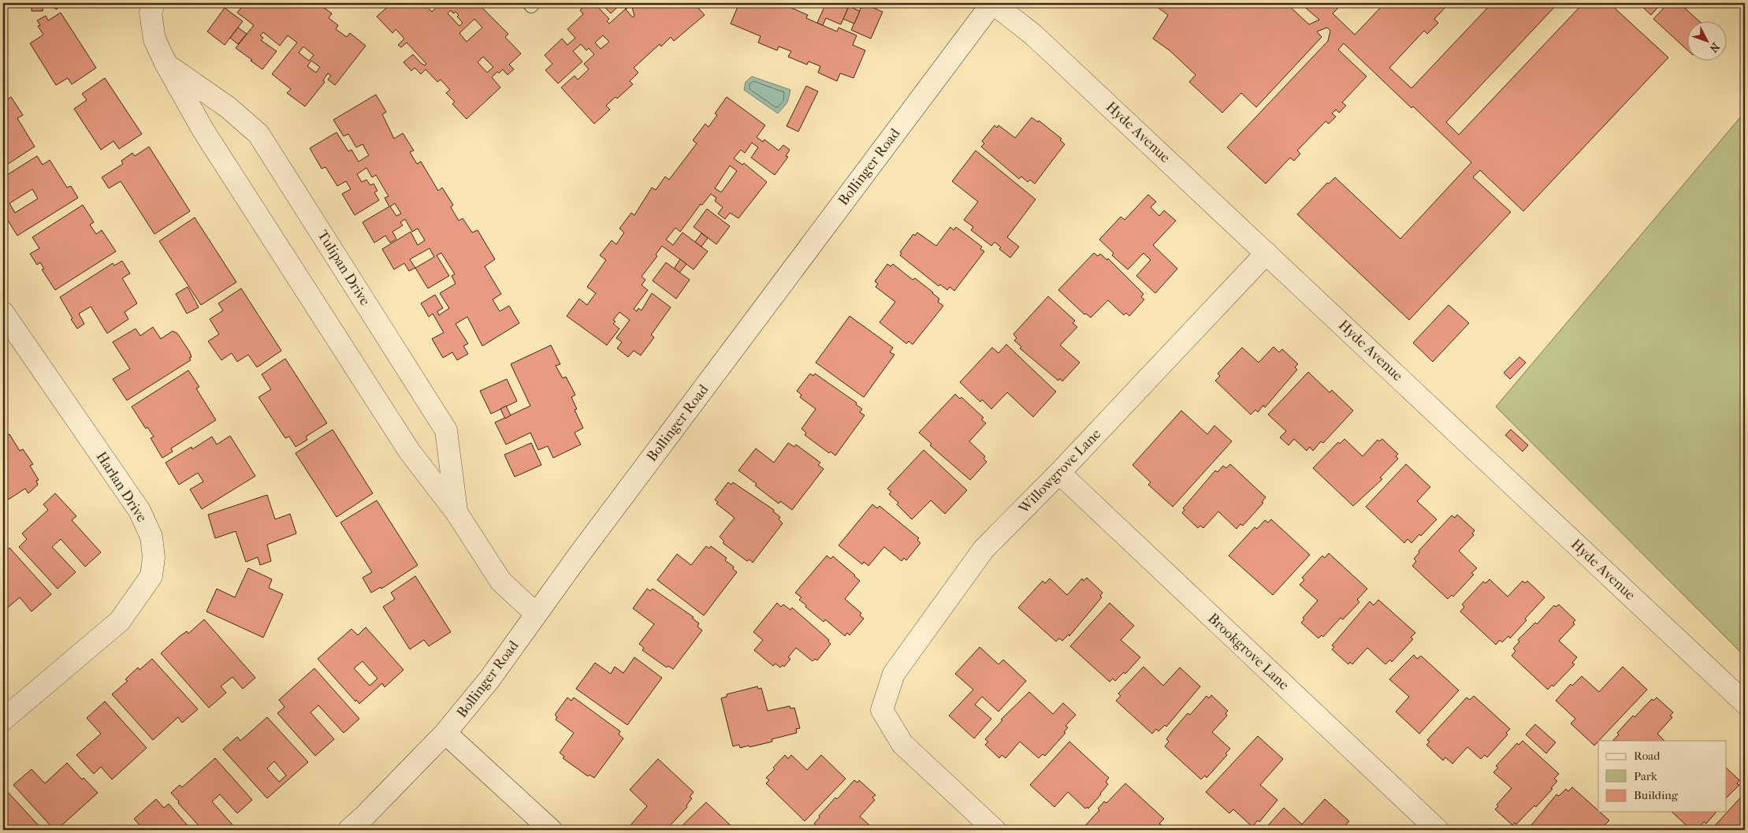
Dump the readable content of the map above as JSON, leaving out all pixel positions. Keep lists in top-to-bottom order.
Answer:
{
  "streets": {
    "street": [
      "Hyde Avenue",
      "Bollinger Road",
      "Tulipan Drive",
      "Willowgrove Lane",
      "Harlan Drive",
      "Brookgrove Lane"
    ]
  },
  "crossings": [
    ["Hyde Avenue", "Bollinger Road"],
    ["Hyde Avenue", "Willowgrove Lane"],
    ["Bollinger Road", "Tulipan Drive"],
    ["Willowgrove Lane", "Brookgrove Lane"]
  ],
  "legend": ["Road", "Park", "Building"],
  "north": "bottom right"
}
